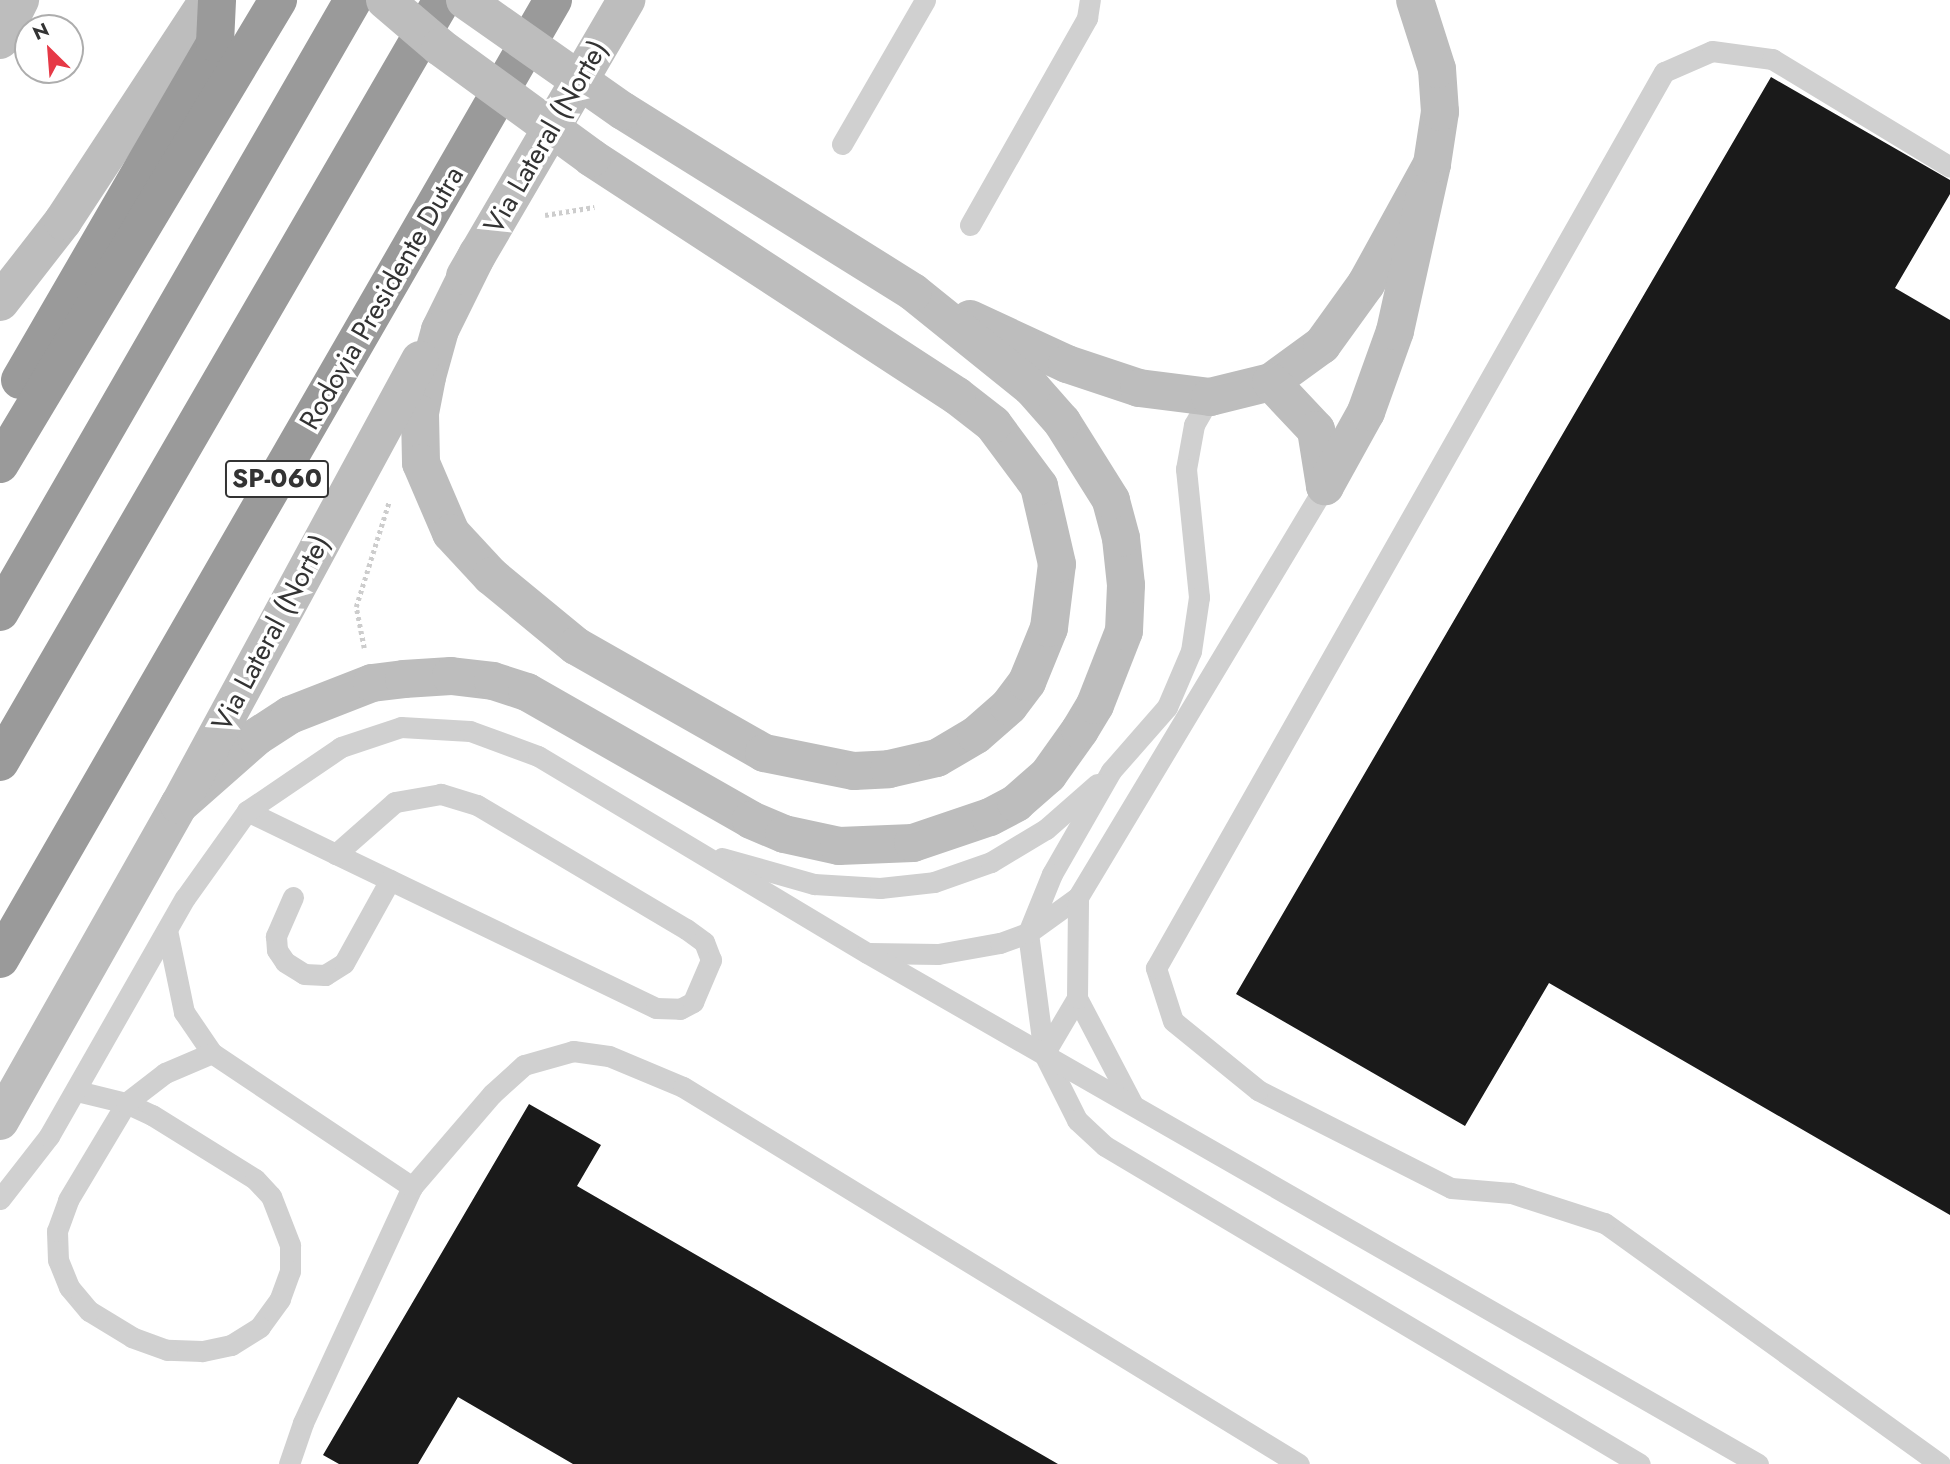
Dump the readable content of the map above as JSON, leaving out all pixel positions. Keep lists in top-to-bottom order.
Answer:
{
  "streets": {
    "highway": ["Rodovia Presidente Dutra", "SP-060"],
    "main road": ["Via Lateral (Norte)"]
  },
  "north": "top left"
}
